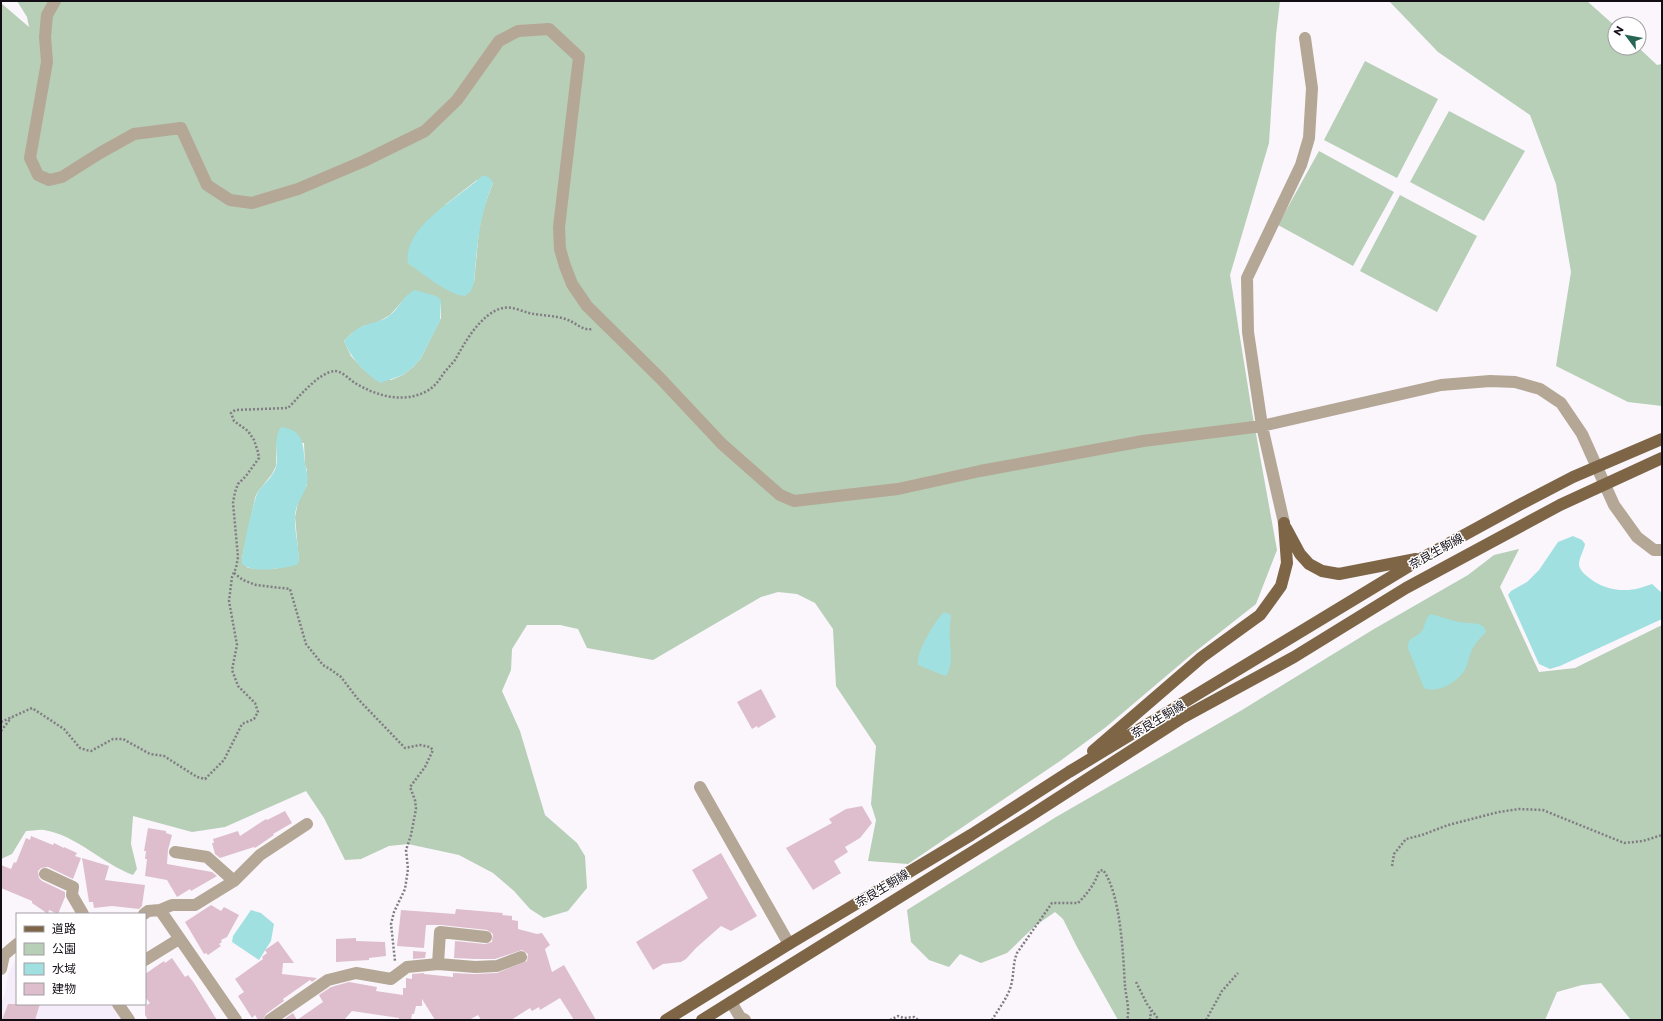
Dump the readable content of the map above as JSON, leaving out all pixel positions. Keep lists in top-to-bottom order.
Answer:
{
  "streets": {
    "main road": ["奈良生駒線"]
  },
  "legend": [
    "道路",
    "公園",
    "水域",
    "建物"
  ],
  "north": "top left"
}
